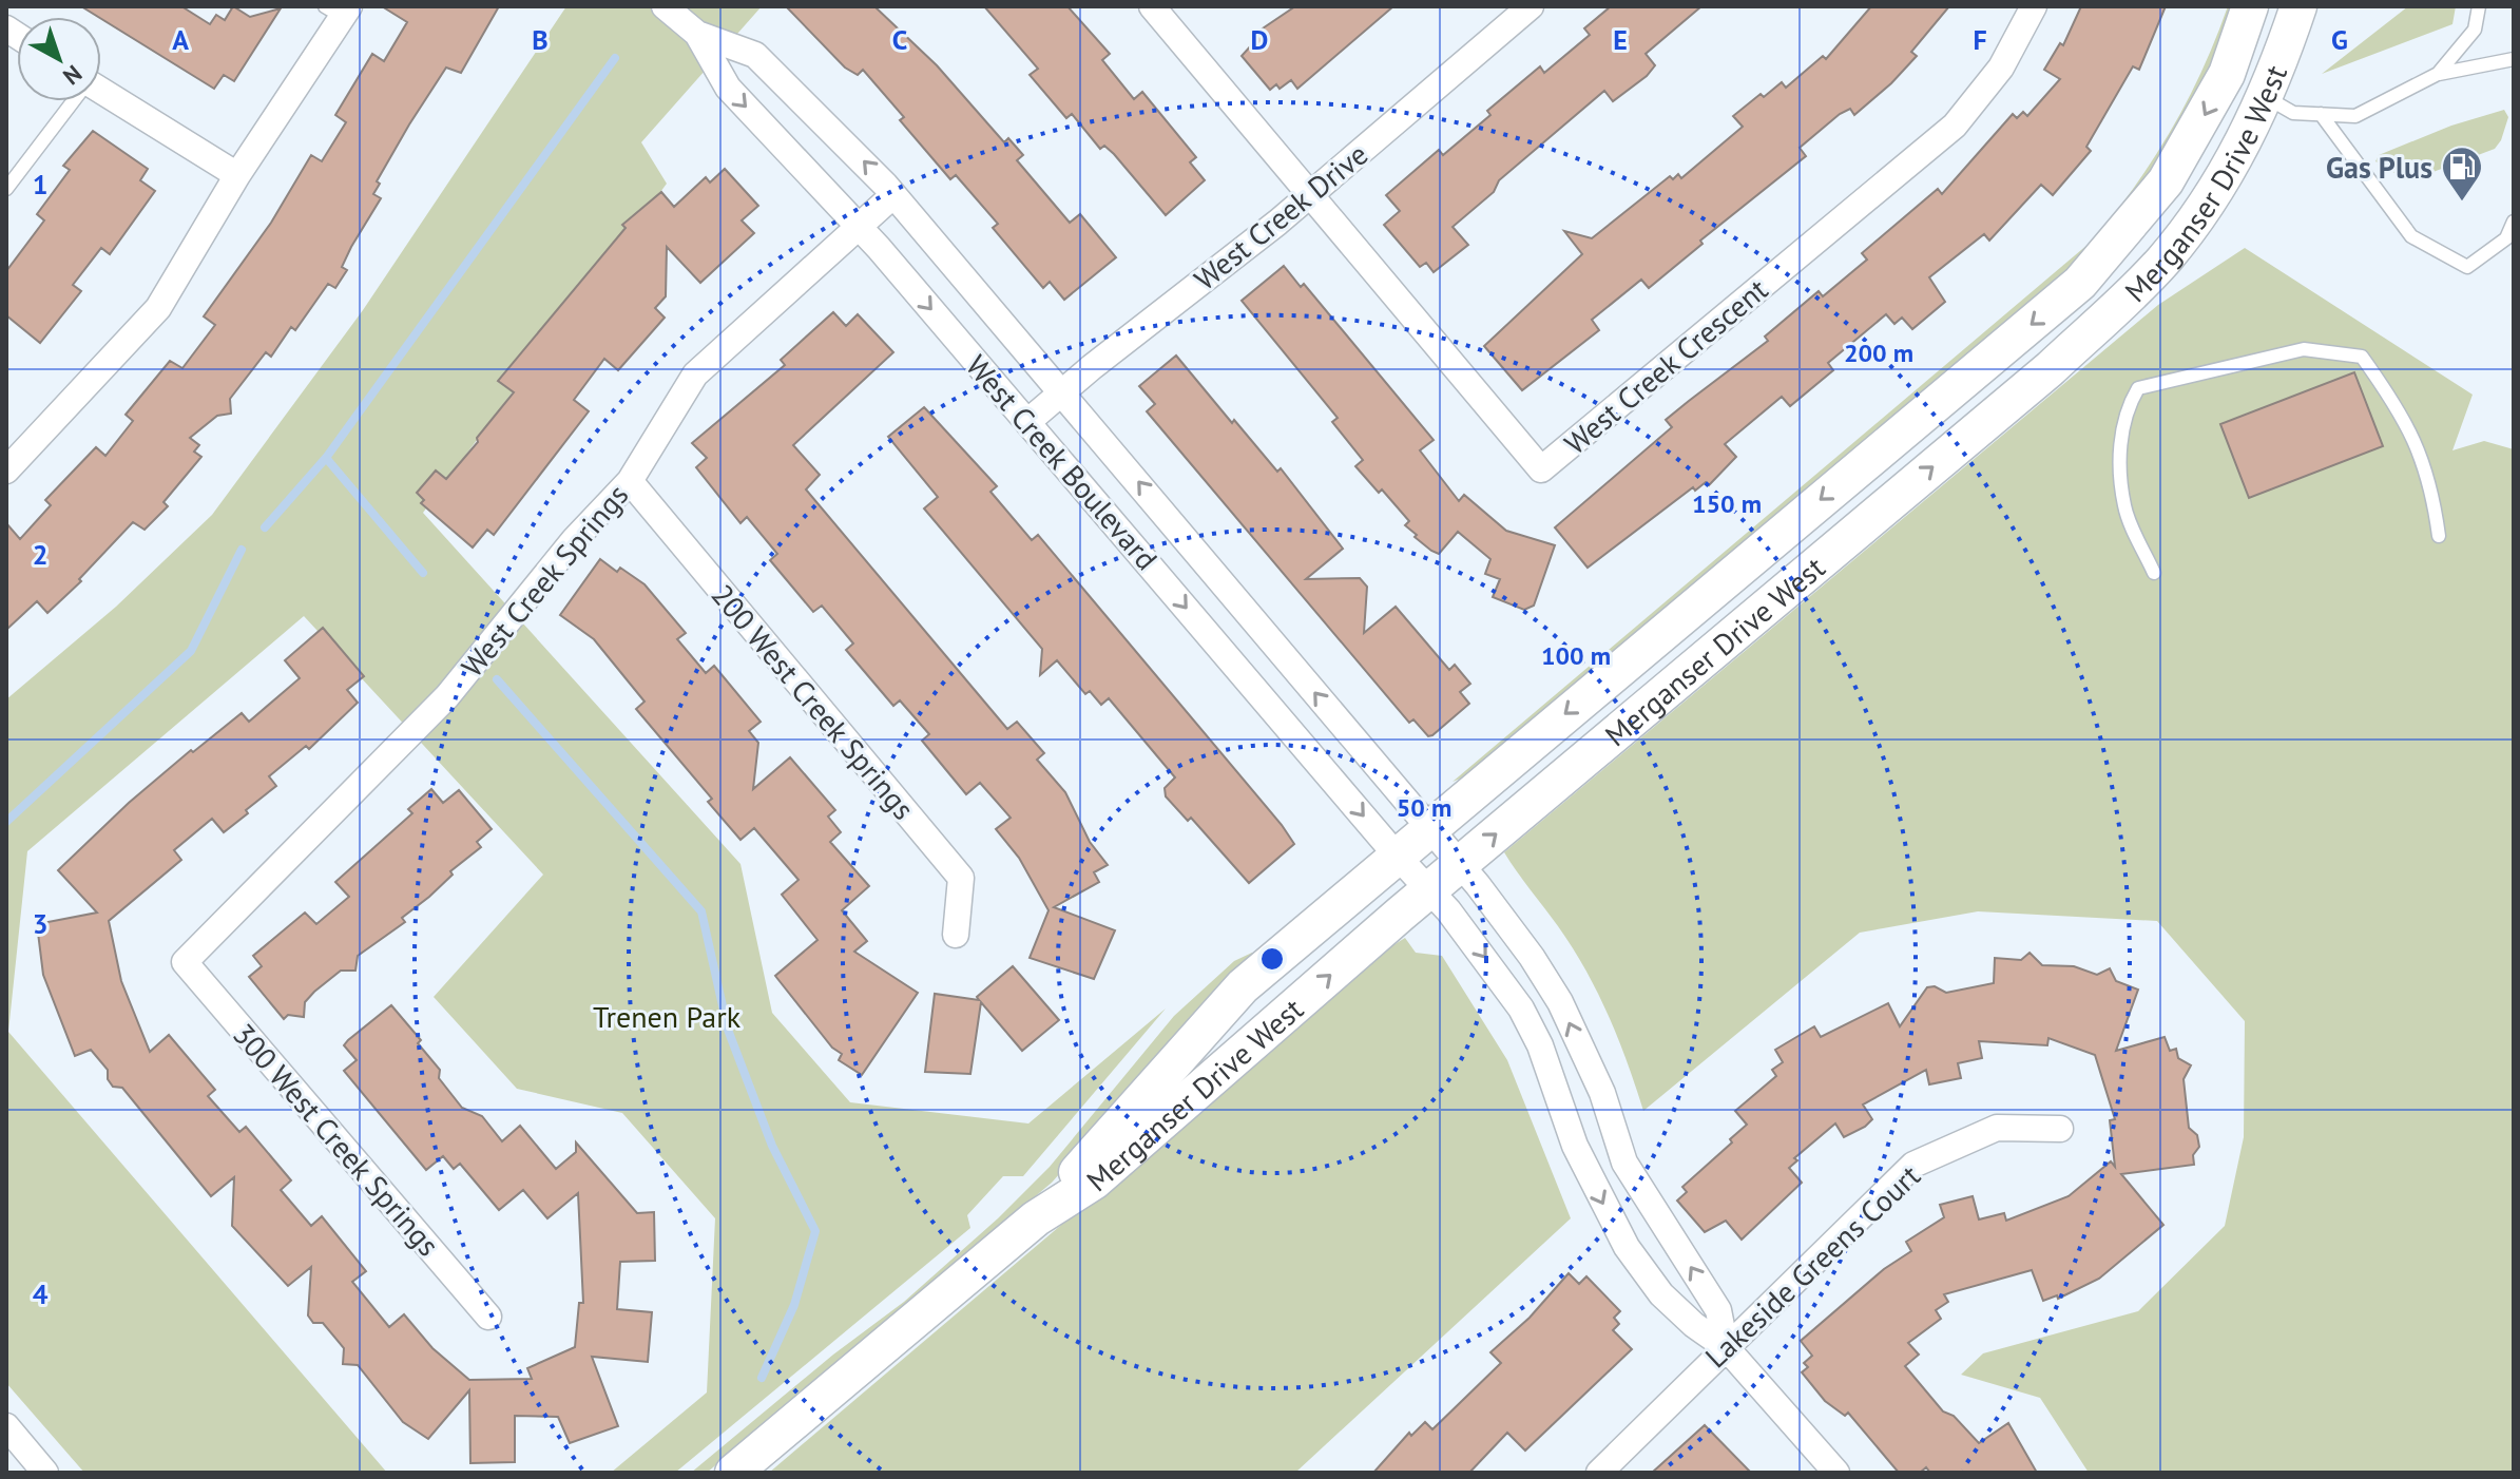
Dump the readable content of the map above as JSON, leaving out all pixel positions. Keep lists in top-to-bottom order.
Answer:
{
  "streets": {
    "street": [
      "Merganser Drive West",
      "West Creek Drive",
      "West Creek Crescent",
      "West Creek Boulevard",
      "West Creek Springs",
      "200 West Creek Springs",
      "300 West Creek Springs",
      "Lakeside Greens Court"
    ]
  },
  "crossings": [
    ["Merganser Drive West", "West Creek Boulevard"],
    ["West Creek Drive", "West Creek Crescent"],
    ["West Creek Drive", "West Creek Boulevard"],
    ["West Creek Boulevard", "West Creek Springs"],
    ["West Creek Boulevard", "Lakeside Greens Court"],
    ["West Creek Springs", "200 West Creek Springs"],
    ["West Creek Springs", "300 West Creek Springs"]
  ],
  "parks": ["Trenen Park"],
  "places": {
    "fuel station": ["Gas Plus"]
  },
  "north": "bottom right",
  "grid": {
    "columns": [
      "A",
      "B",
      "C",
      "D",
      "E",
      "F",
      "G"
    ],
    "rows": [
      "1",
      "2",
      "3",
      "4"
    ]
  },
  "rings": [
    "200 m",
    "150 m",
    "100 m",
    "50 m"
  ]
}
